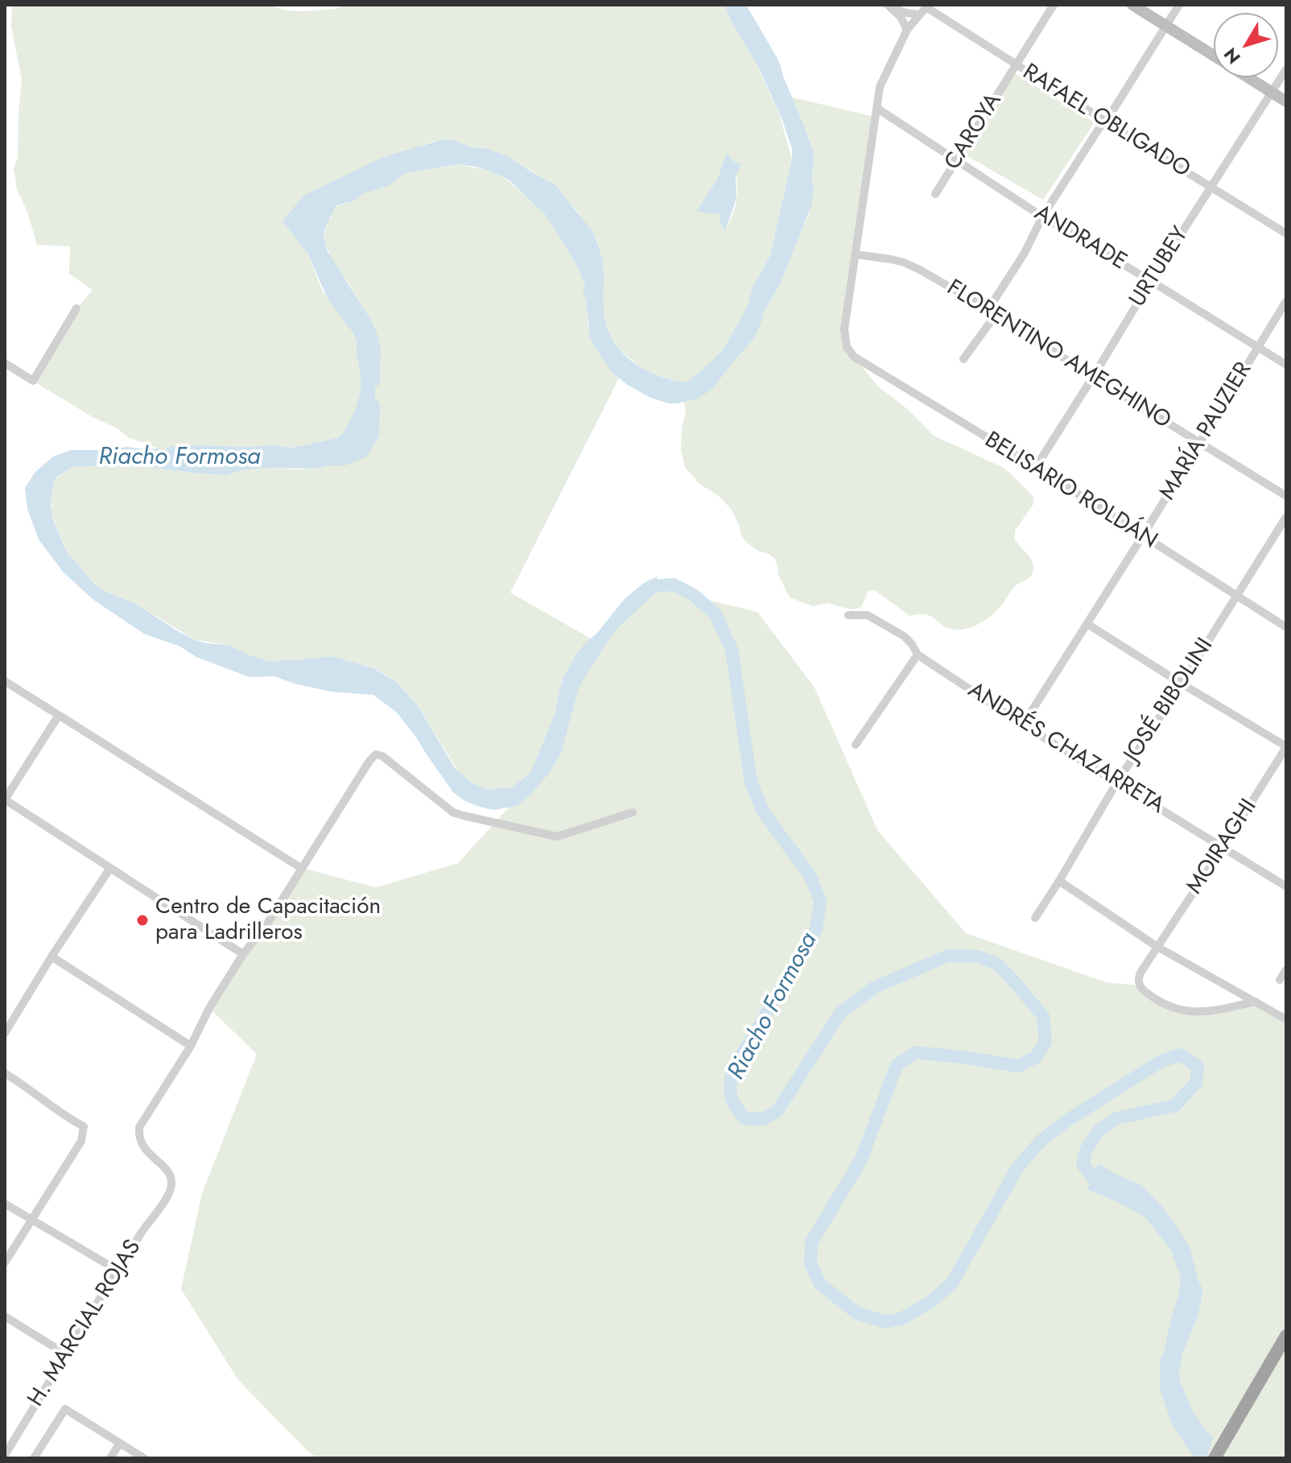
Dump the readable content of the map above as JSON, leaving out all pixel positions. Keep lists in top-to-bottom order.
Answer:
{
  "streets": {
    "street": [
      "RAFAEL OBLIGADO",
      "CAROYA",
      "ANDRADE",
      "URTUBEY",
      "FLORENTINO AMEGHINO",
      "MARÍA PAUZIER",
      "BELISARIO ROLDÁN",
      "JOSÉ BIBOLINI",
      "ANDRÉS CHAZARRETA",
      "MOIRAGHI",
      "H. MARCIAL ROJAS"
    ]
  },
  "crossings": [
    ["RAFAEL OBLIGADO", "CAROYA"],
    ["RAFAEL OBLIGADO", "URTUBEY"],
    ["CAROYA", "ANDRADE"],
    ["ANDRADE", "URTUBEY"],
    ["ANDRADE", "MARÍA PAUZIER"],
    ["URTUBEY", "FLORENTINO AMEGHINO"],
    ["URTUBEY", "BELISARIO ROLDÁN"],
    ["FLORENTINO AMEGHINO", "MARÍA PAUZIER"],
    ["FLORENTINO AMEGHINO", "BELISARIO ROLDÁN"],
    ["MARÍA PAUZIER", "BELISARIO ROLDÁN"],
    ["MARÍA PAUZIER", "ANDRÉS CHAZARRETA"],
    ["BELISARIO ROLDÁN", "JOSÉ BIBOLINI"],
    ["JOSÉ BIBOLINI", "ANDRÉS CHAZARRETA"],
    ["ANDRÉS CHAZARRETA", "MOIRAGHI"]
  ],
  "water": ["Riacho Formosa"],
  "places": ["Centro de Capacitación para Ladrilleros"],
  "north": "bottom left"
}
